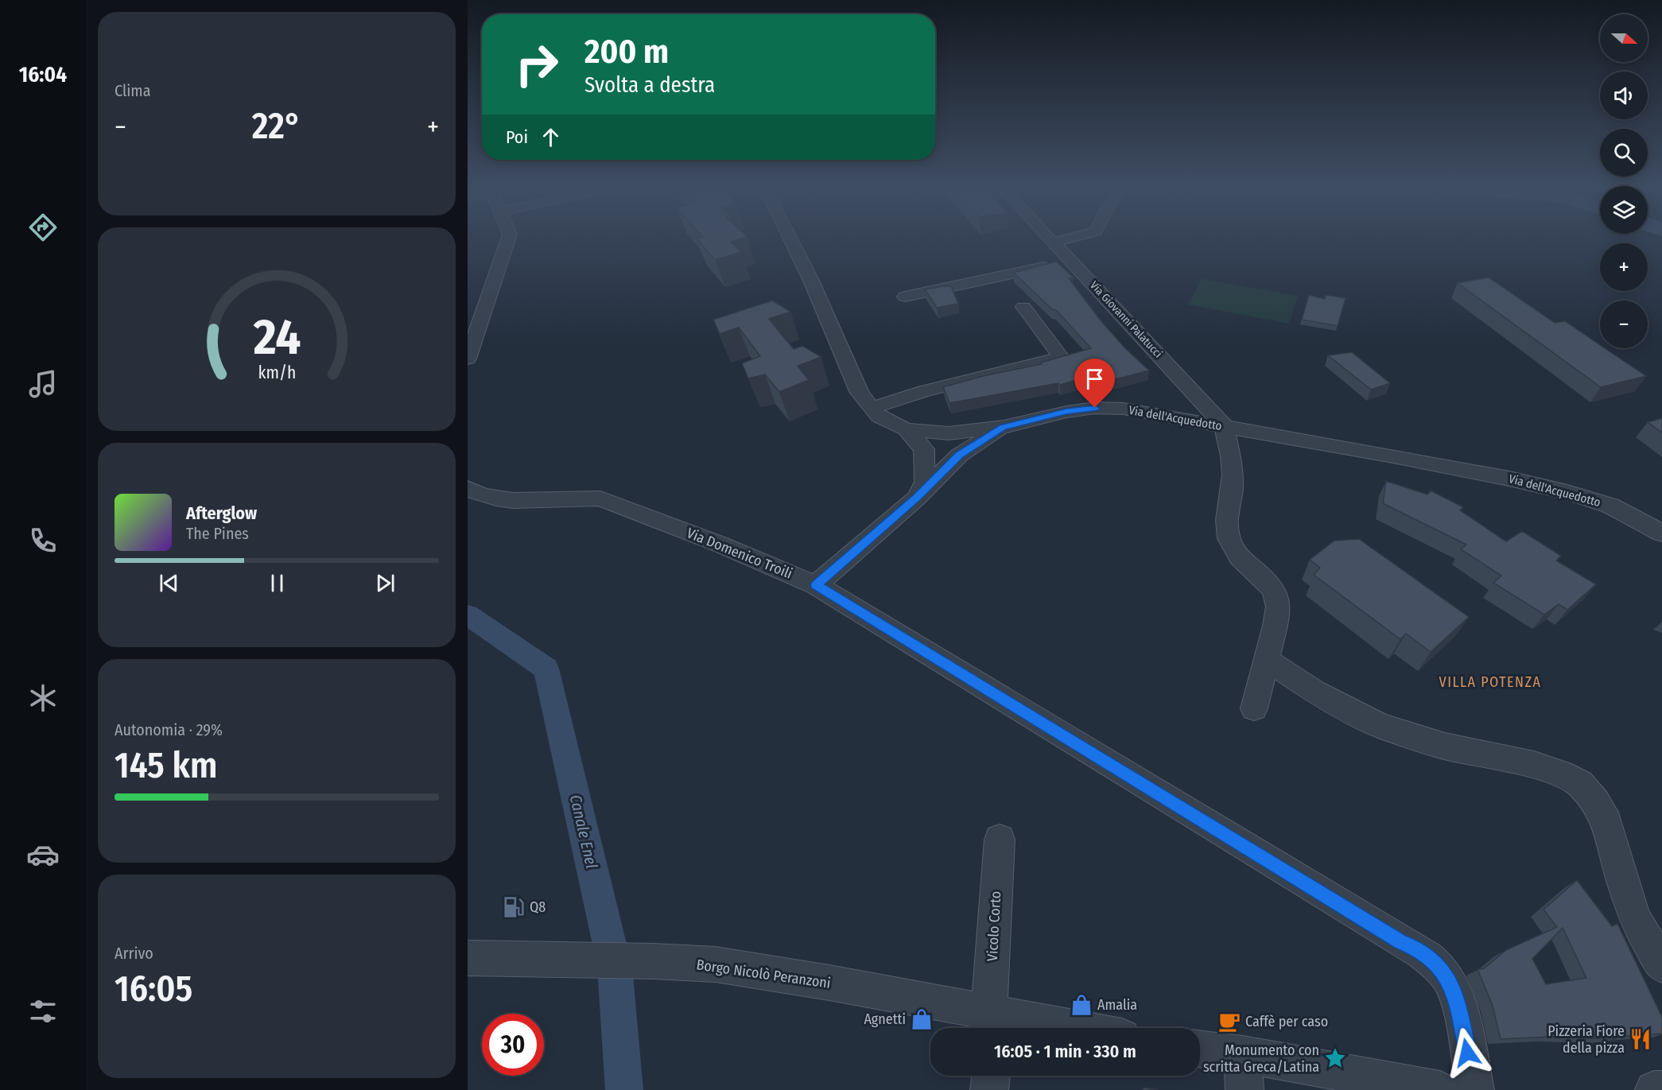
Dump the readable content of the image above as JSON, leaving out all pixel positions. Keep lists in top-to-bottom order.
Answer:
{
  "streets": {
    "street": [
      "Via Giovanni Palatucci",
      "Via dell'Acquedotto",
      "Via Domenico Troili",
      "Vicolo Corto",
      "Borgo Nicolò Peranzoni"
    ]
  },
  "crossings": [
    ["Via Giovanni Palatucci", "Via dell'Acquedotto"],
    ["Vicolo Corto", "Borgo Nicolò Peranzoni"]
  ],
  "districts": ["VILLA POTENZA"],
  "water": ["Canale Enel"],
  "places": {
    "fuel station": ["Q8"],
    "shop": ["Amalia", "Agnetti"],
    "cafe": ["Caffè per caso"],
    "restaurant": ["Pizzeria Fiore della pizza"],
    "place": ["Monumento con scritta Greca/Latina"]
  },
  "north": "right",
  "page": {
    "tabs": "16:04",
    "tile": [
      "Clima",
      ["Autonomia · 29%", "145 km"],
      ["Arrivo", "16:05"]
    ],
    "map_buttons": ["+", "−"],
    "turn": ["200 m", "Svolta a destra"],
    "heat": ["−", "22°", "+"],
    "then": "Poi",
    "song": ["Afterglow", "The Pines"],
    "limit": "30",
    "trip": "16:05 · 1 min · 330 m",
    "gauge": ["24", "km/h"]
  }
}
